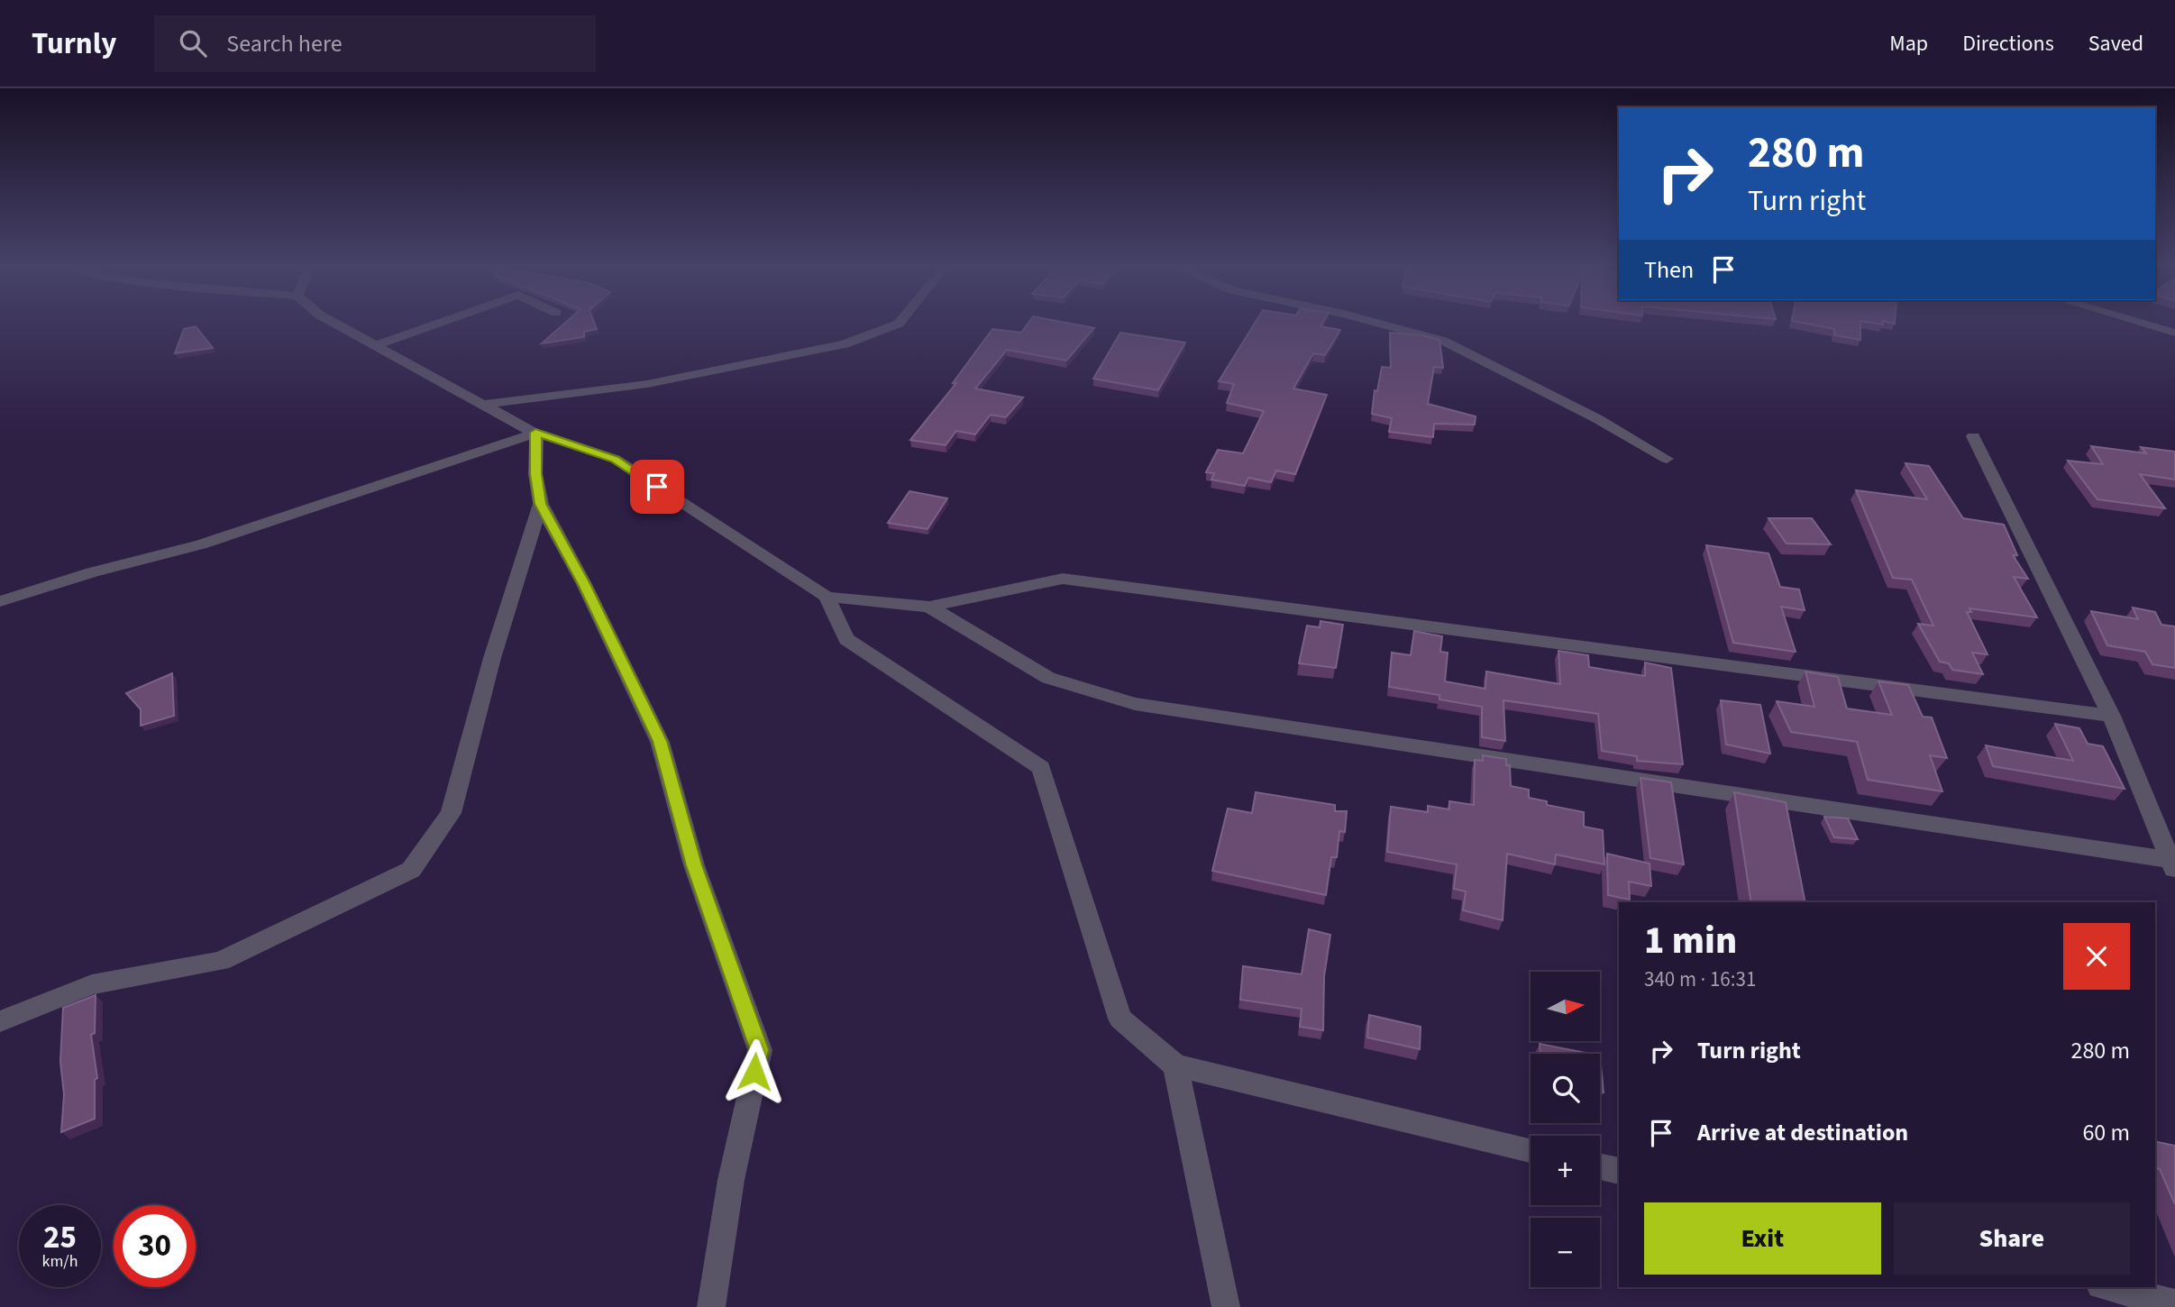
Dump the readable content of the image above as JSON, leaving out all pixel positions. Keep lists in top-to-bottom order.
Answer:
{
  "north": "right",
  "page": {
    "header": "Turnly",
    "search": "Search here",
    "nav": ["Map", "Directions", "Saved"],
    "turn": ["280 m", "Turn right"],
    "then": "Then",
    "heading": ["1 min", "340 m · 16:31"],
    "map_buttons": ["+", "−"],
    "list": [
      {
        "name": "Turn right",
        "value": "280 m"
      },
      {
        "name": "Arrive at destination",
        "value": "60 m"
      }
    ],
    "buttons": ["Exit", "Share"],
    "speed": "25 km/h",
    "limit": "30"
  }
}
